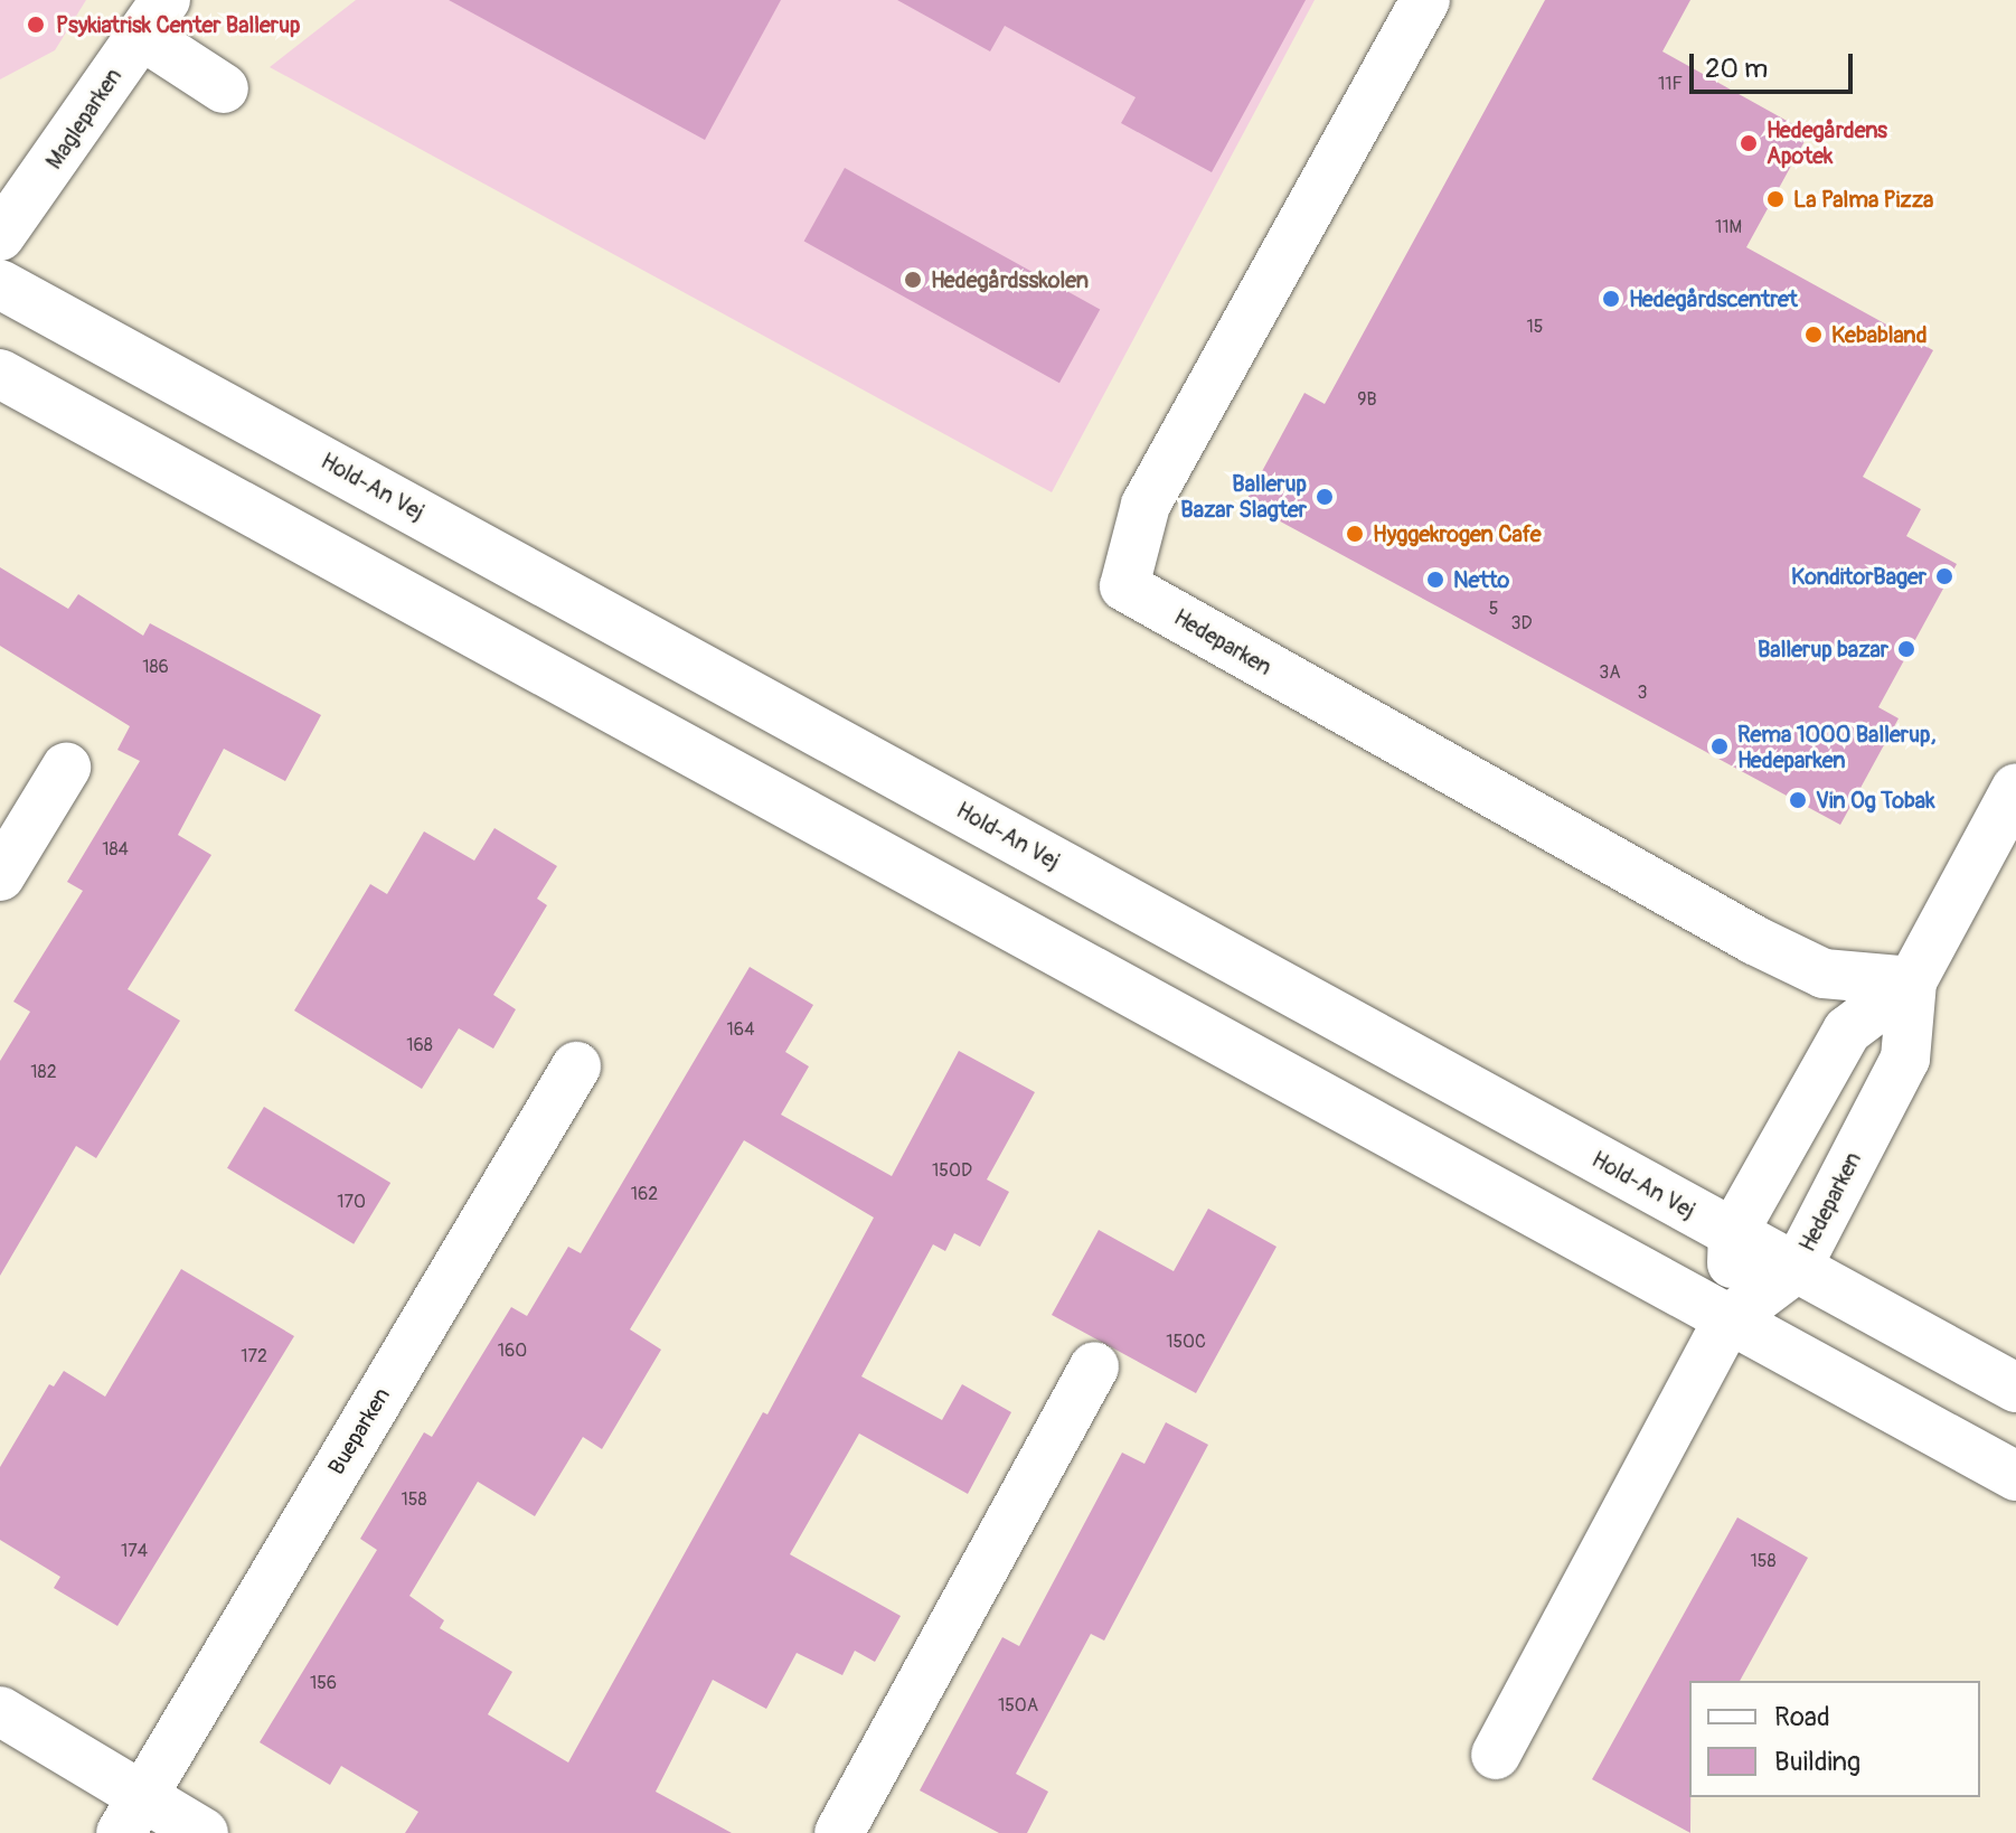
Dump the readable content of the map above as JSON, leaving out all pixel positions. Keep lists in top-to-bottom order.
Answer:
{
  "streets": {
    "street": [
      "Magleparken",
      "Hold-An Vej",
      "Hedeparken",
      "Bueparken"
    ]
  },
  "crossings": [
    ["Hold-An Vej", "Hedeparken"]
  ],
  "places": [
    "Psykiatrisk Center Ballerup",
    "Hedegårdens Apotek",
    "La Palma Pizza",
    "Hedegårdsskolen",
    "Hedegårdscentret",
    "Kebabland",
    "Ballerup Bazar Slagter",
    "Hyggekrogen Cafe",
    "KonditorBager",
    "Netto",
    "Ballerup bazar",
    "Rema 1000 Ballerup, Hedeparken",
    "Vin Og Tobak"
  ],
  "house_numbers": [
    "11F",
    "11M",
    "15",
    "9B",
    "5",
    "3D",
    "186",
    "3A",
    "3",
    "184",
    "164",
    "168",
    "182",
    "150D",
    "162",
    "170",
    "150C",
    "160",
    "172",
    "158",
    "174",
    "158",
    "156",
    "150A"
  ],
  "legend": ["Road", "Building"],
  "scale_bar": "20 m"
}
